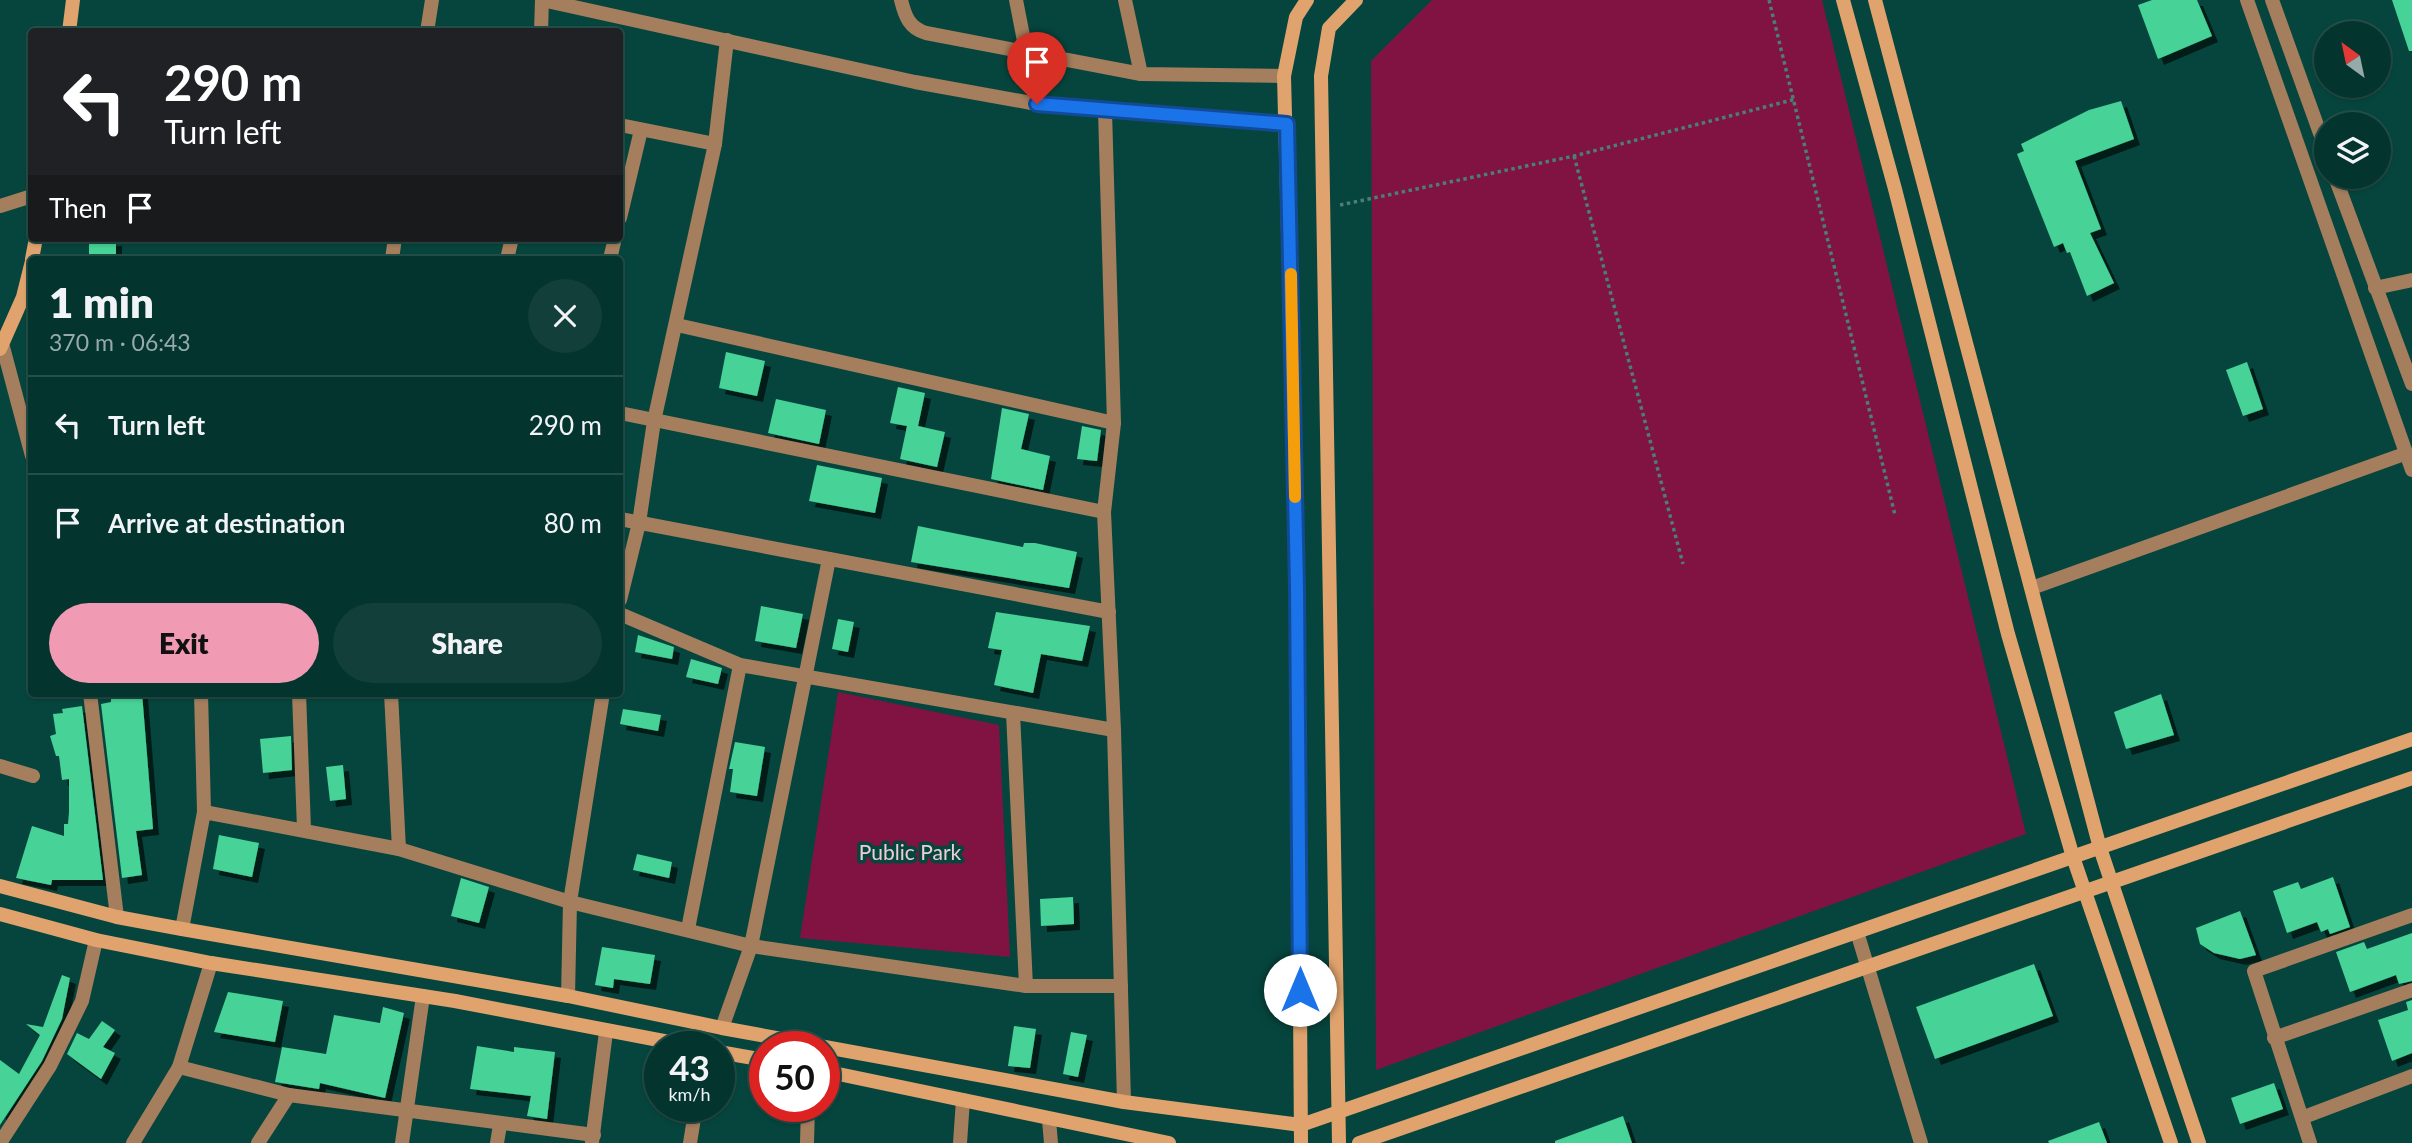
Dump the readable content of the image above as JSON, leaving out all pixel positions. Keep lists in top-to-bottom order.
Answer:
{
  "parks": ["Public Park"],
  "north": "top left",
  "page": {
    "turn": ["290 m", "Turn left"],
    "then": "Then",
    "heading": ["1 min", "370 m · 06:43"],
    "list": [
      {
        "name": "Turn left",
        "value": "290 m"
      },
      {
        "name": "Arrive at destination",
        "value": "80 m"
      }
    ],
    "buttons": ["Exit", "Share"],
    "speed": "43 km/h",
    "limit": "50"
  }
}
